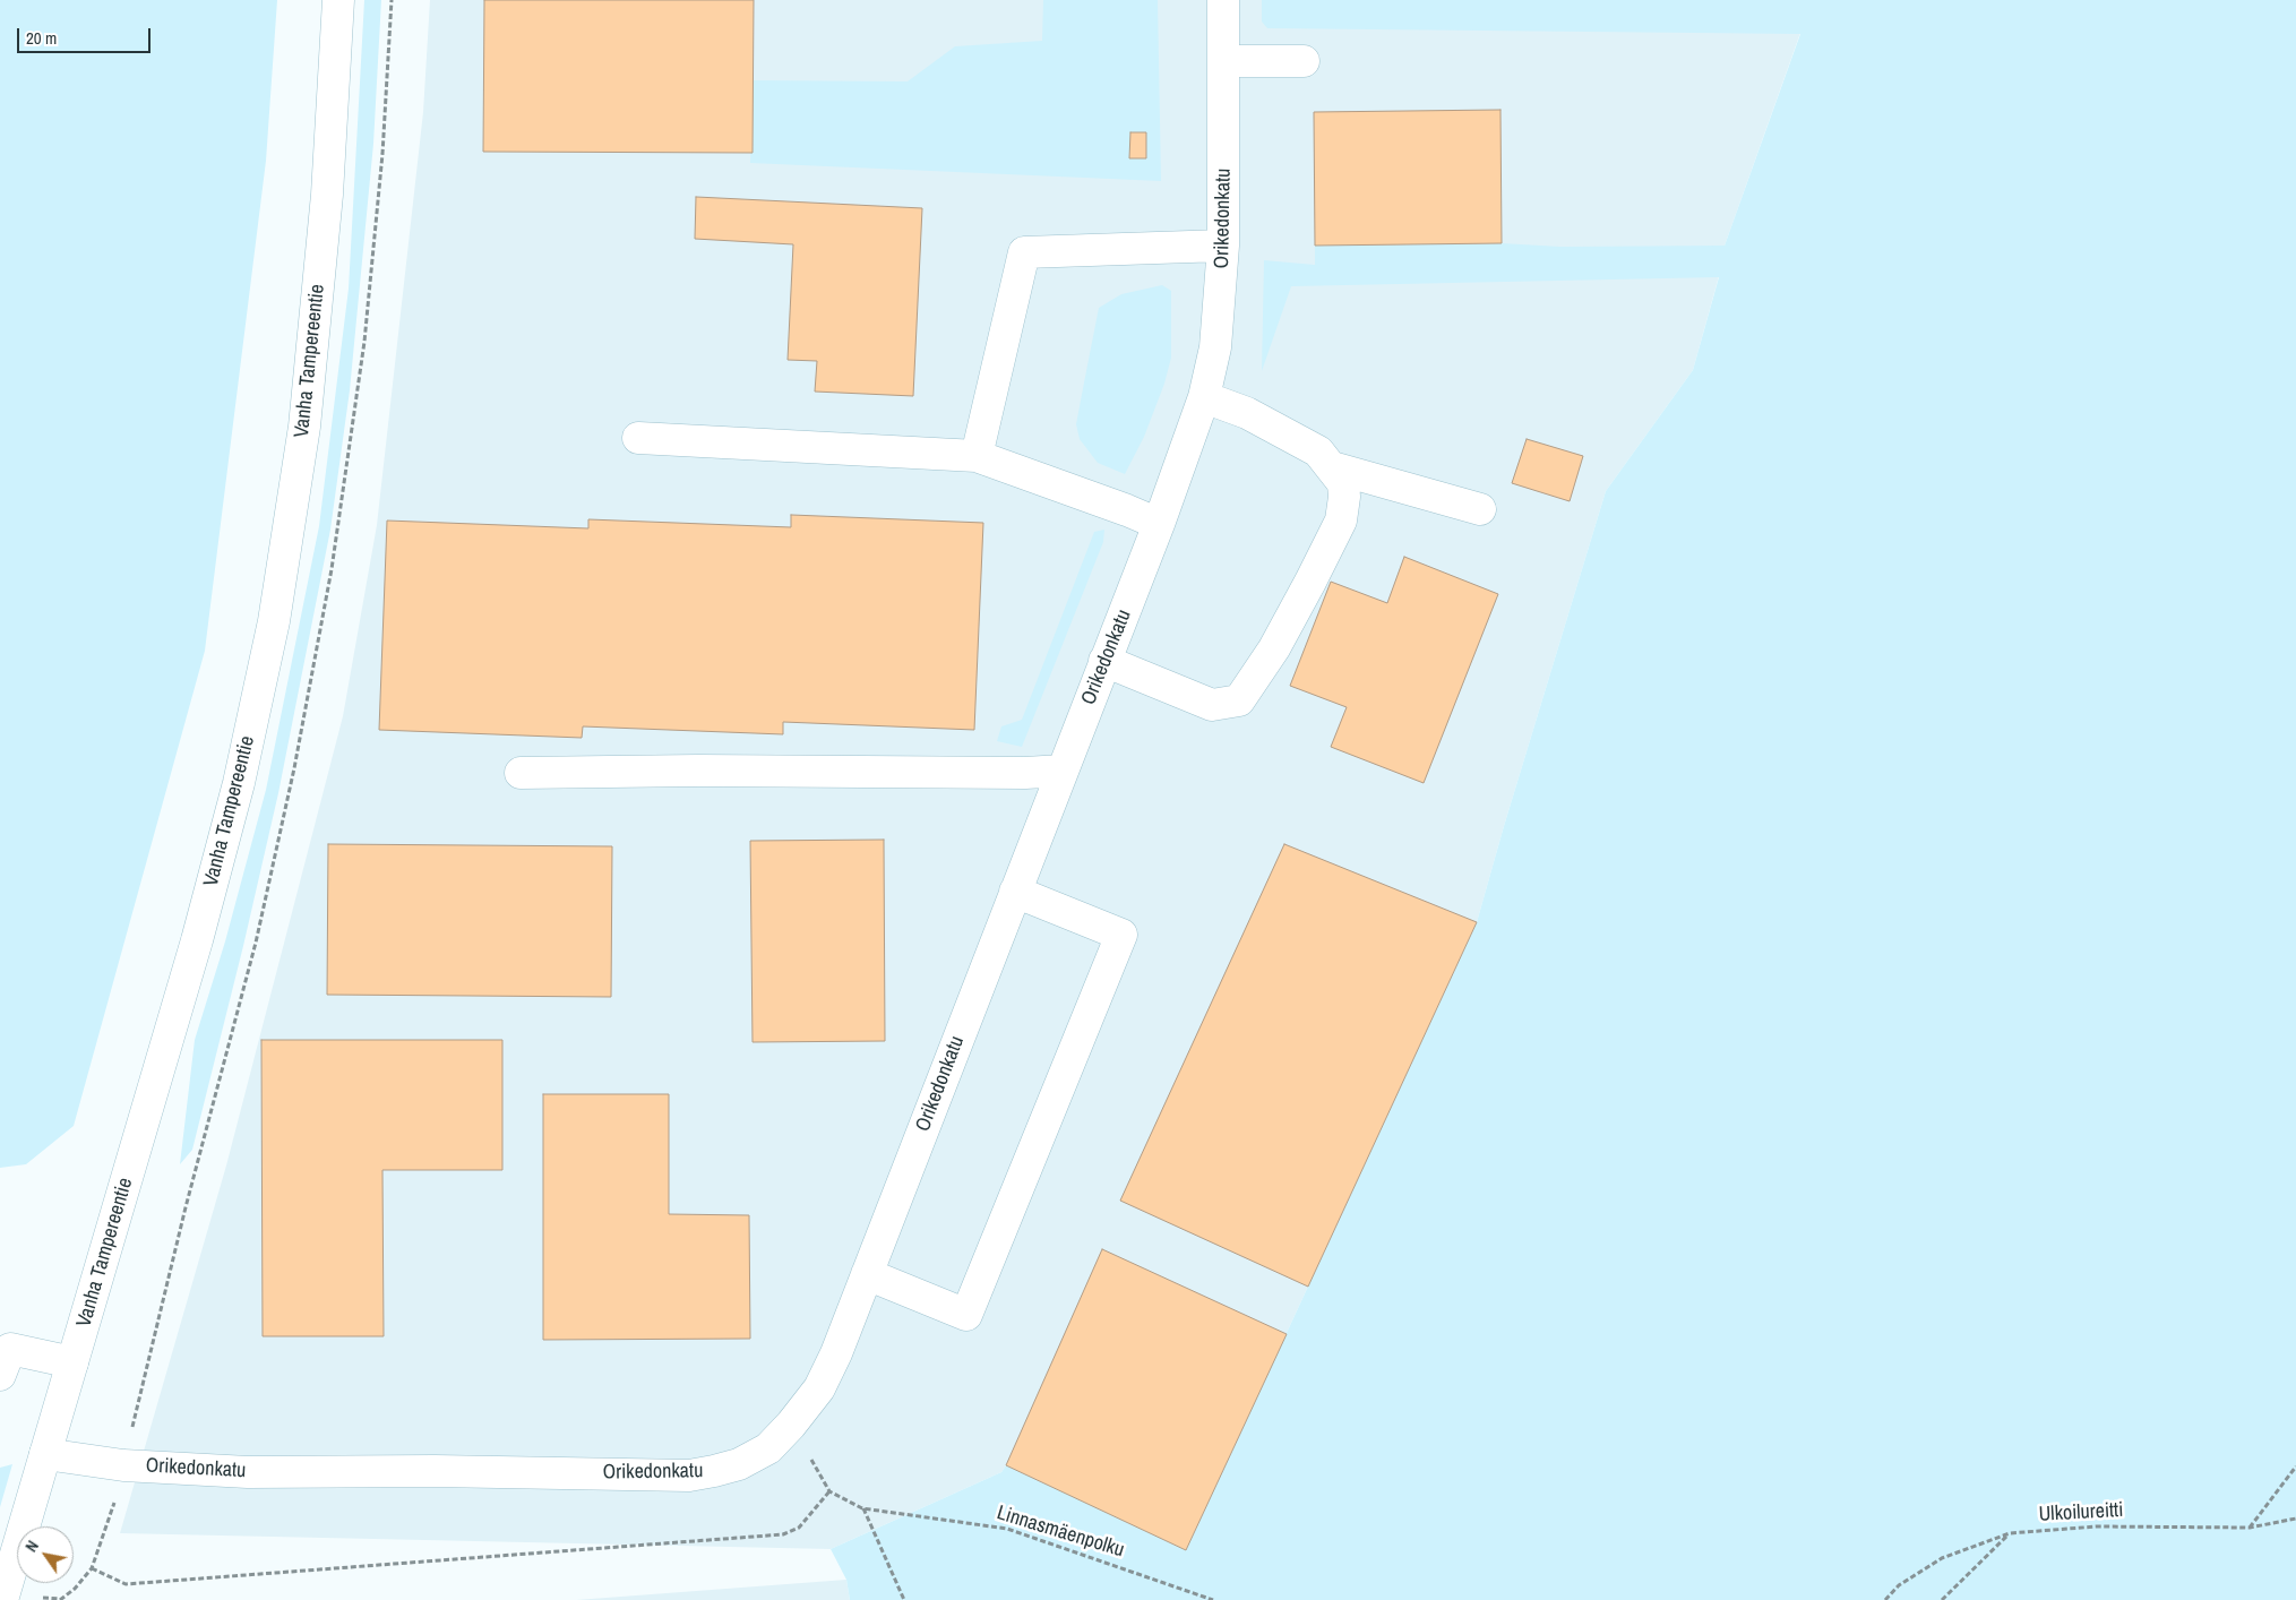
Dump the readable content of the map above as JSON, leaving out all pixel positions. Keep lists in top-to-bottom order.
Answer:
{
  "streets": {
    "street": ["Orikedonkatu", "Vanha Tampereentie"],
    "path": ["Ulkoilureitti", "Linnasmäenpolku"]
  },
  "crossings": [
    ["Orikedonkatu", "Vanha Tampereentie"]
  ],
  "scale_bar": "20 m",
  "north": "top left"
}
